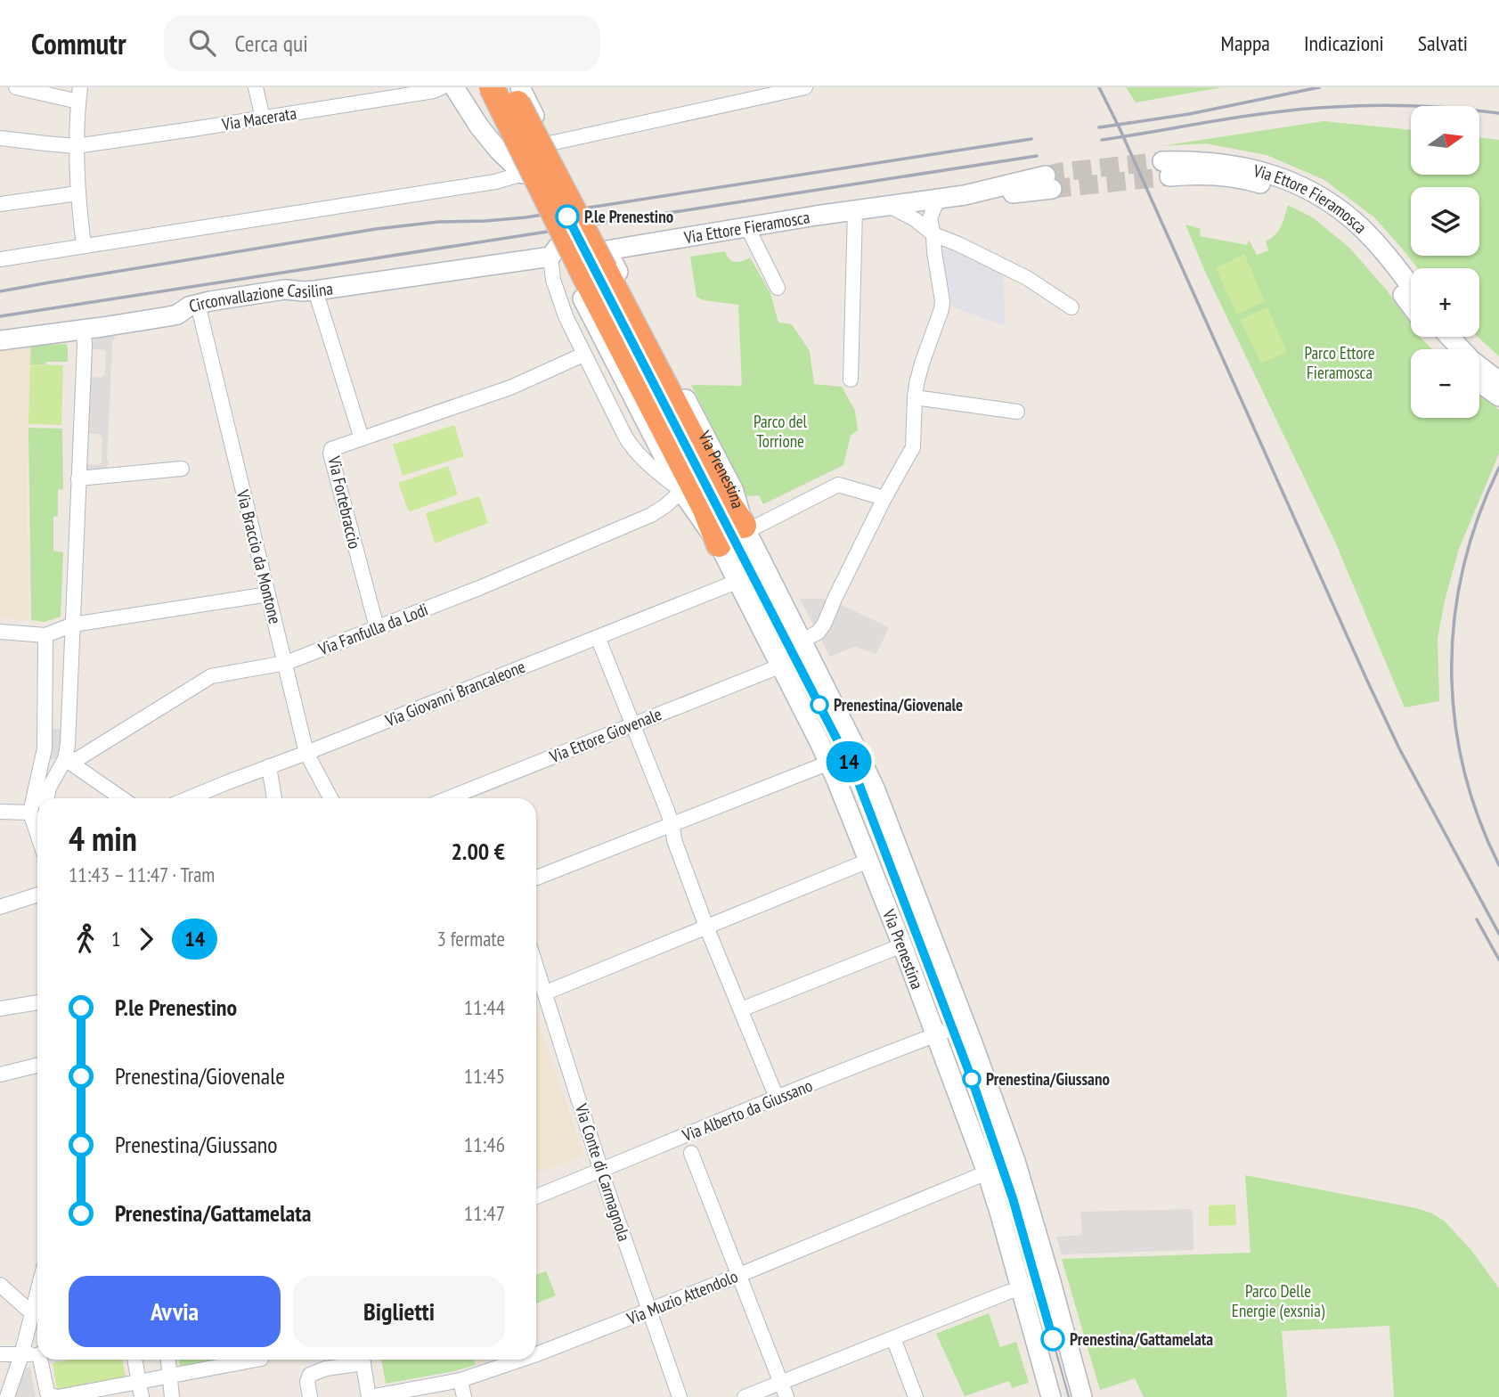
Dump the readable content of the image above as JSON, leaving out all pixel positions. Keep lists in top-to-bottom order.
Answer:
{
  "streets": {
    "main road": ["Via Ettore Fieramosca", "Circonvallazione Casilina", "Via Prenestina"],
    "street": [
      "Via Macerata",
      "Via Fortebraccio",
      "Via Braccio da Montone",
      "Via Fanfulla da Lodi",
      "Via Giovanni Brancaleone",
      "Via Ettore Giovenale",
      "Via Alberto da Giussano",
      "Via Conte di Carmagnola",
      "Via Muzio Attendolo"
    ]
  },
  "crossings": [
    ["Via Ettore Fieramosca", "Via Prenestina"],
    ["Circonvallazione Casilina", "Via Fortebraccio"],
    ["Circonvallazione Casilina", "Via Braccio da Montone"],
    ["Via Prenestina", "Via Giovanni Brancaleone"],
    ["Via Prenestina", "Via Ettore Giovenale"],
    ["Via Prenestina", "Via Alberto da Giussano"],
    ["Via Prenestina", "Via Muzio Attendolo"],
    ["Via Fortebraccio", "Via Fanfulla da Lodi"],
    ["Via Braccio da Montone", "Via Fanfulla da Lodi"],
    ["Via Braccio da Montone", "Via Giovanni Brancaleone"],
    ["Via Alberto da Giussano", "Via Conte di Carmagnola"],
    ["Via Conte di Carmagnola", "Via Muzio Attendolo"]
  ],
  "parks": ["Parco Ettore Fieramosca", "Parco del Torrione", "Parco Delle Energie (exsnia)"],
  "places": [
    "P.le Prenestino",
    "Prenestina/Giovenale",
    "Prenestina/Giussano",
    "Prenestina/Gattamelata"
  ],
  "lines": ["tram line 14"],
  "north": "right",
  "page": {
    "header": "Commutr",
    "search": "Cerca qui",
    "nav": ["Mappa", "Indicazioni", "Salvati"],
    "on_map": "14",
    "map_buttons": ["+", "−"],
    "heading": ["4 min", "11:43 – 11:47 · Tram", "2.00 €"],
    "legs": ["1", "14", "3 fermate"],
    "list": [
      {
        "name": "P.le Prenestino",
        "value": "11:44"
      },
      {
        "name": "Prenestina/Giovenale",
        "value": "11:45"
      },
      {
        "name": "Prenestina/Giussano",
        "value": "11:46"
      },
      {
        "name": "Prenestina/Gattamelata",
        "value": "11:47"
      }
    ],
    "buttons": ["Avvia", "Biglietti"]
  }
}
